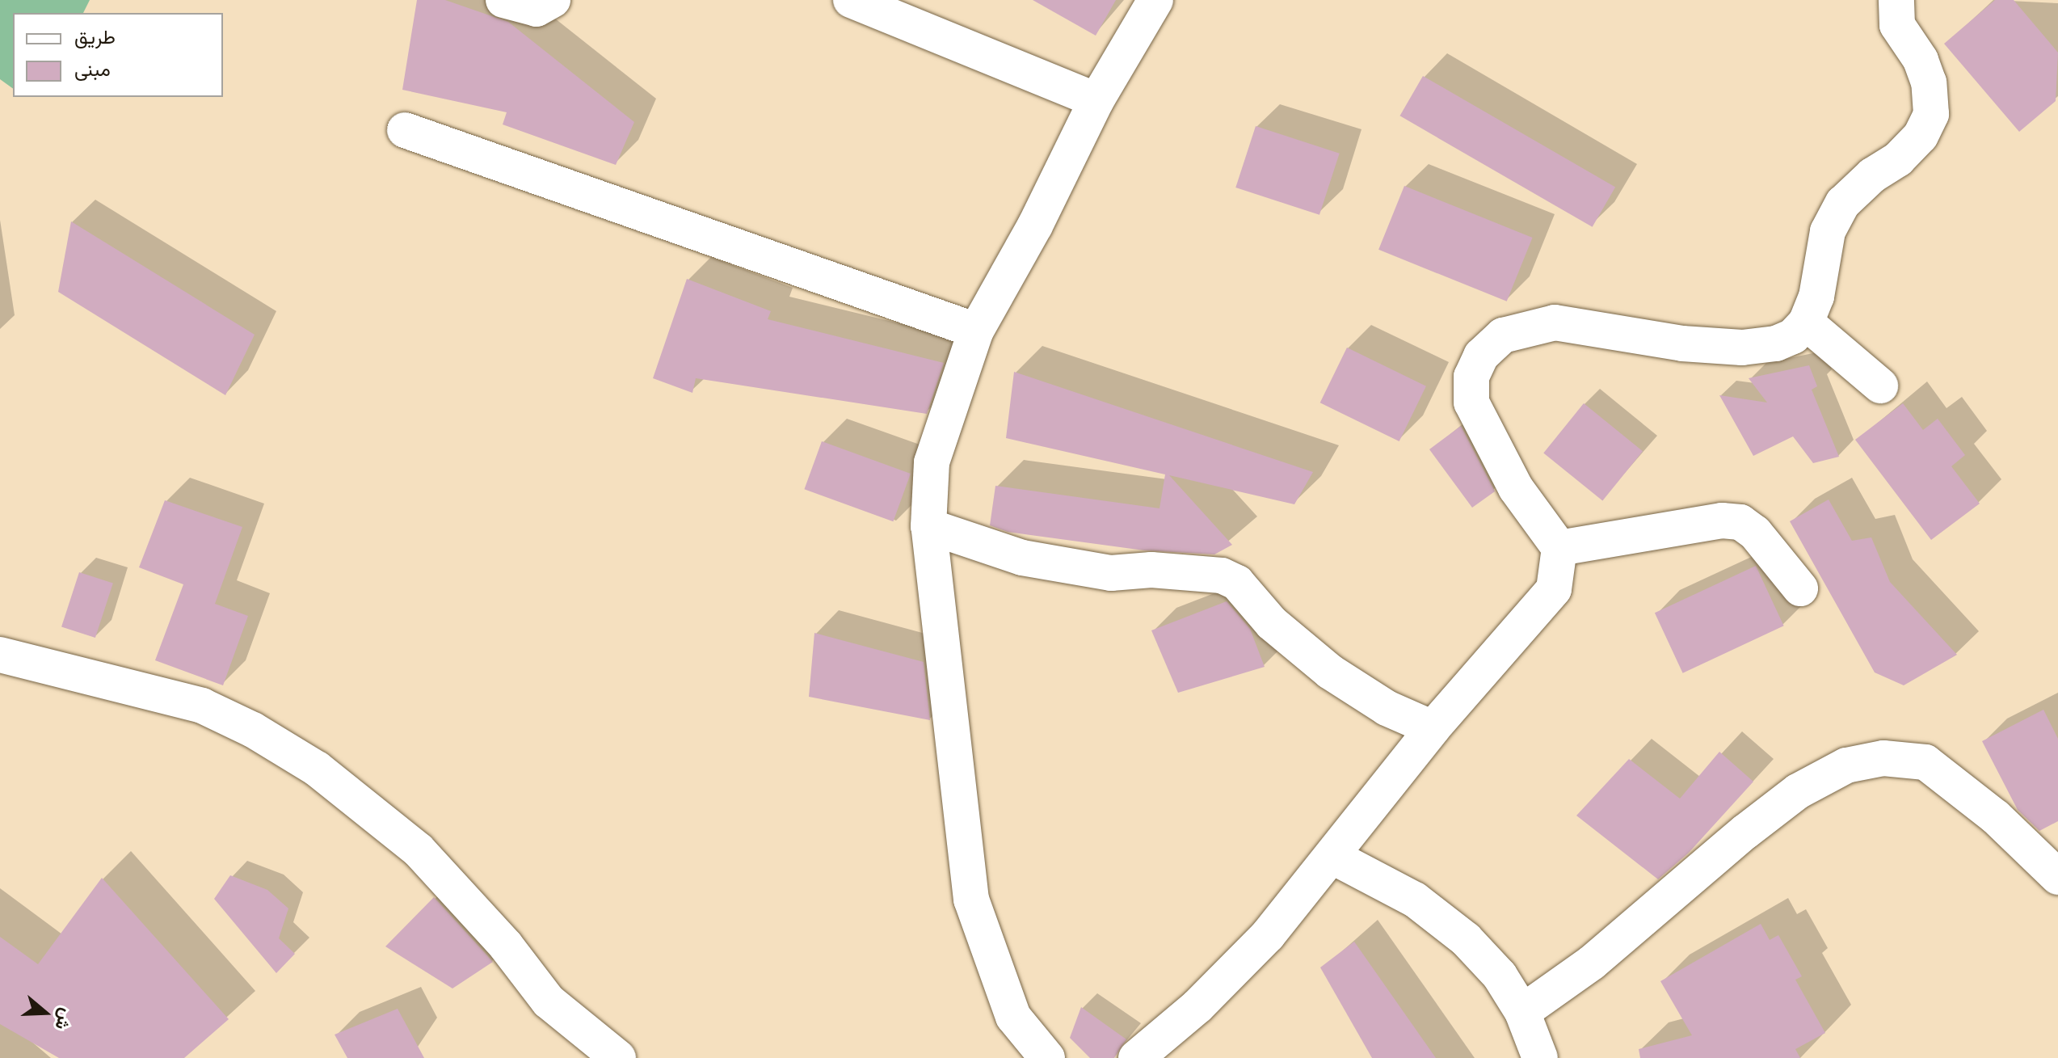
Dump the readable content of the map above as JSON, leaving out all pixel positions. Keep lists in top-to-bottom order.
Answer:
{
  "legend": ["طريق", "مبنى"],
  "north": "right"
}
